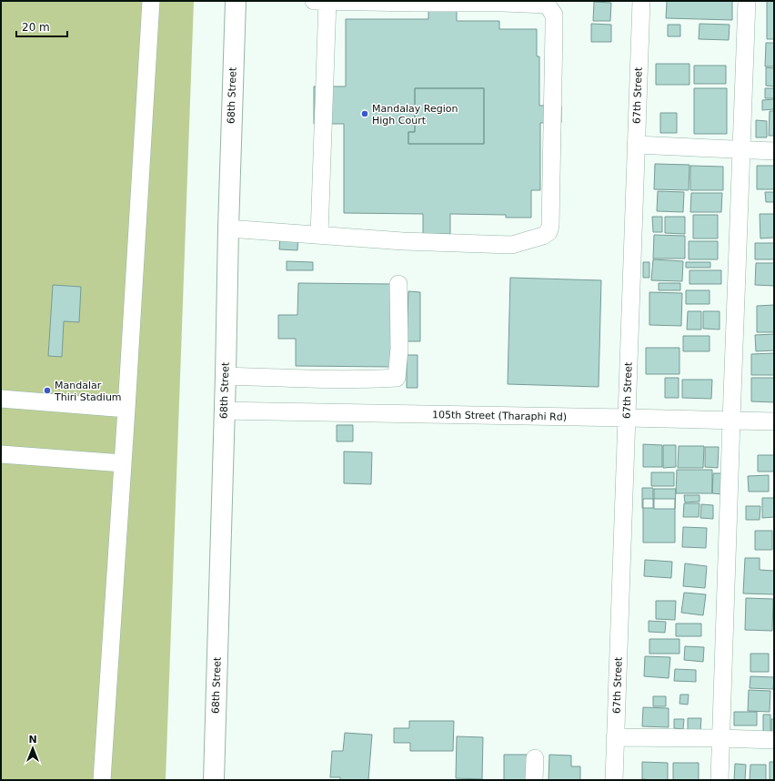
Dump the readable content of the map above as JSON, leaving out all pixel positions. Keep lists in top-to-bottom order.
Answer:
{
  "streets": {
    "main road": ["68th Street"],
    "street": ["67th Street", "105th Street (Tharaphi Rd)"]
  },
  "crossings": [
    ["68th Street", "105th Street (Tharaphi Rd)"],
    ["67th Street", "105th Street (Tharaphi Rd)"]
  ],
  "places": ["Mandalay Region High Court", "Mandalar Thiri Stadium"],
  "scale_bar": "20 m",
  "north": "top"
}
